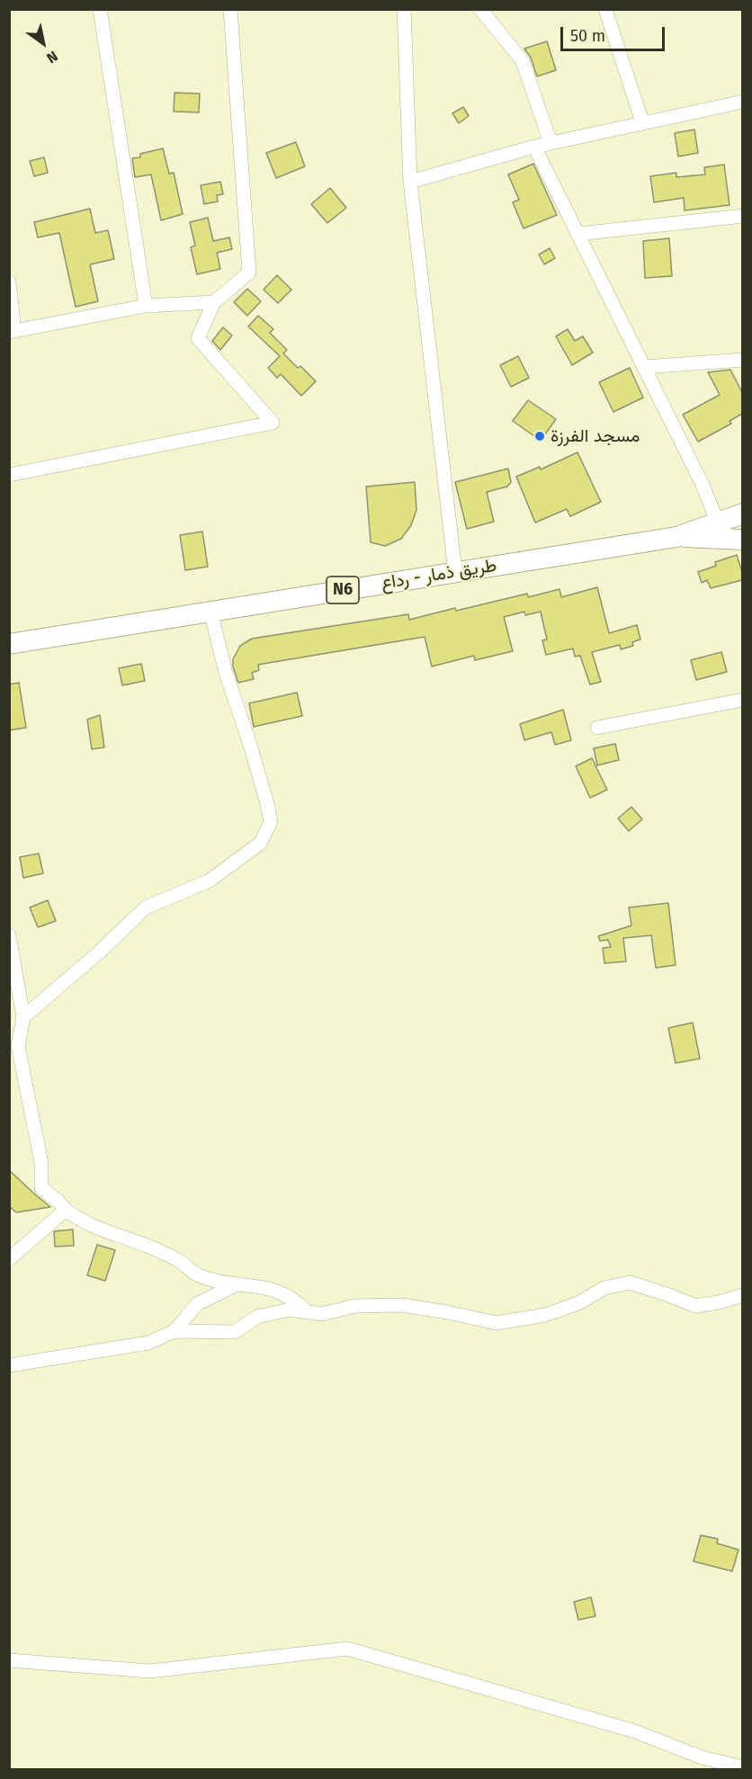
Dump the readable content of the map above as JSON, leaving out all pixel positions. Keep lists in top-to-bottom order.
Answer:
{
  "streets": {
    "main road": ["طريق ذمار - رداع", "N6"]
  },
  "crossings": [
    ["طريق ذمار - رداع", "N6"]
  ],
  "places": ["مسجد الفرزة"],
  "scale_bar": "50 m",
  "north": "bottom right"
}
